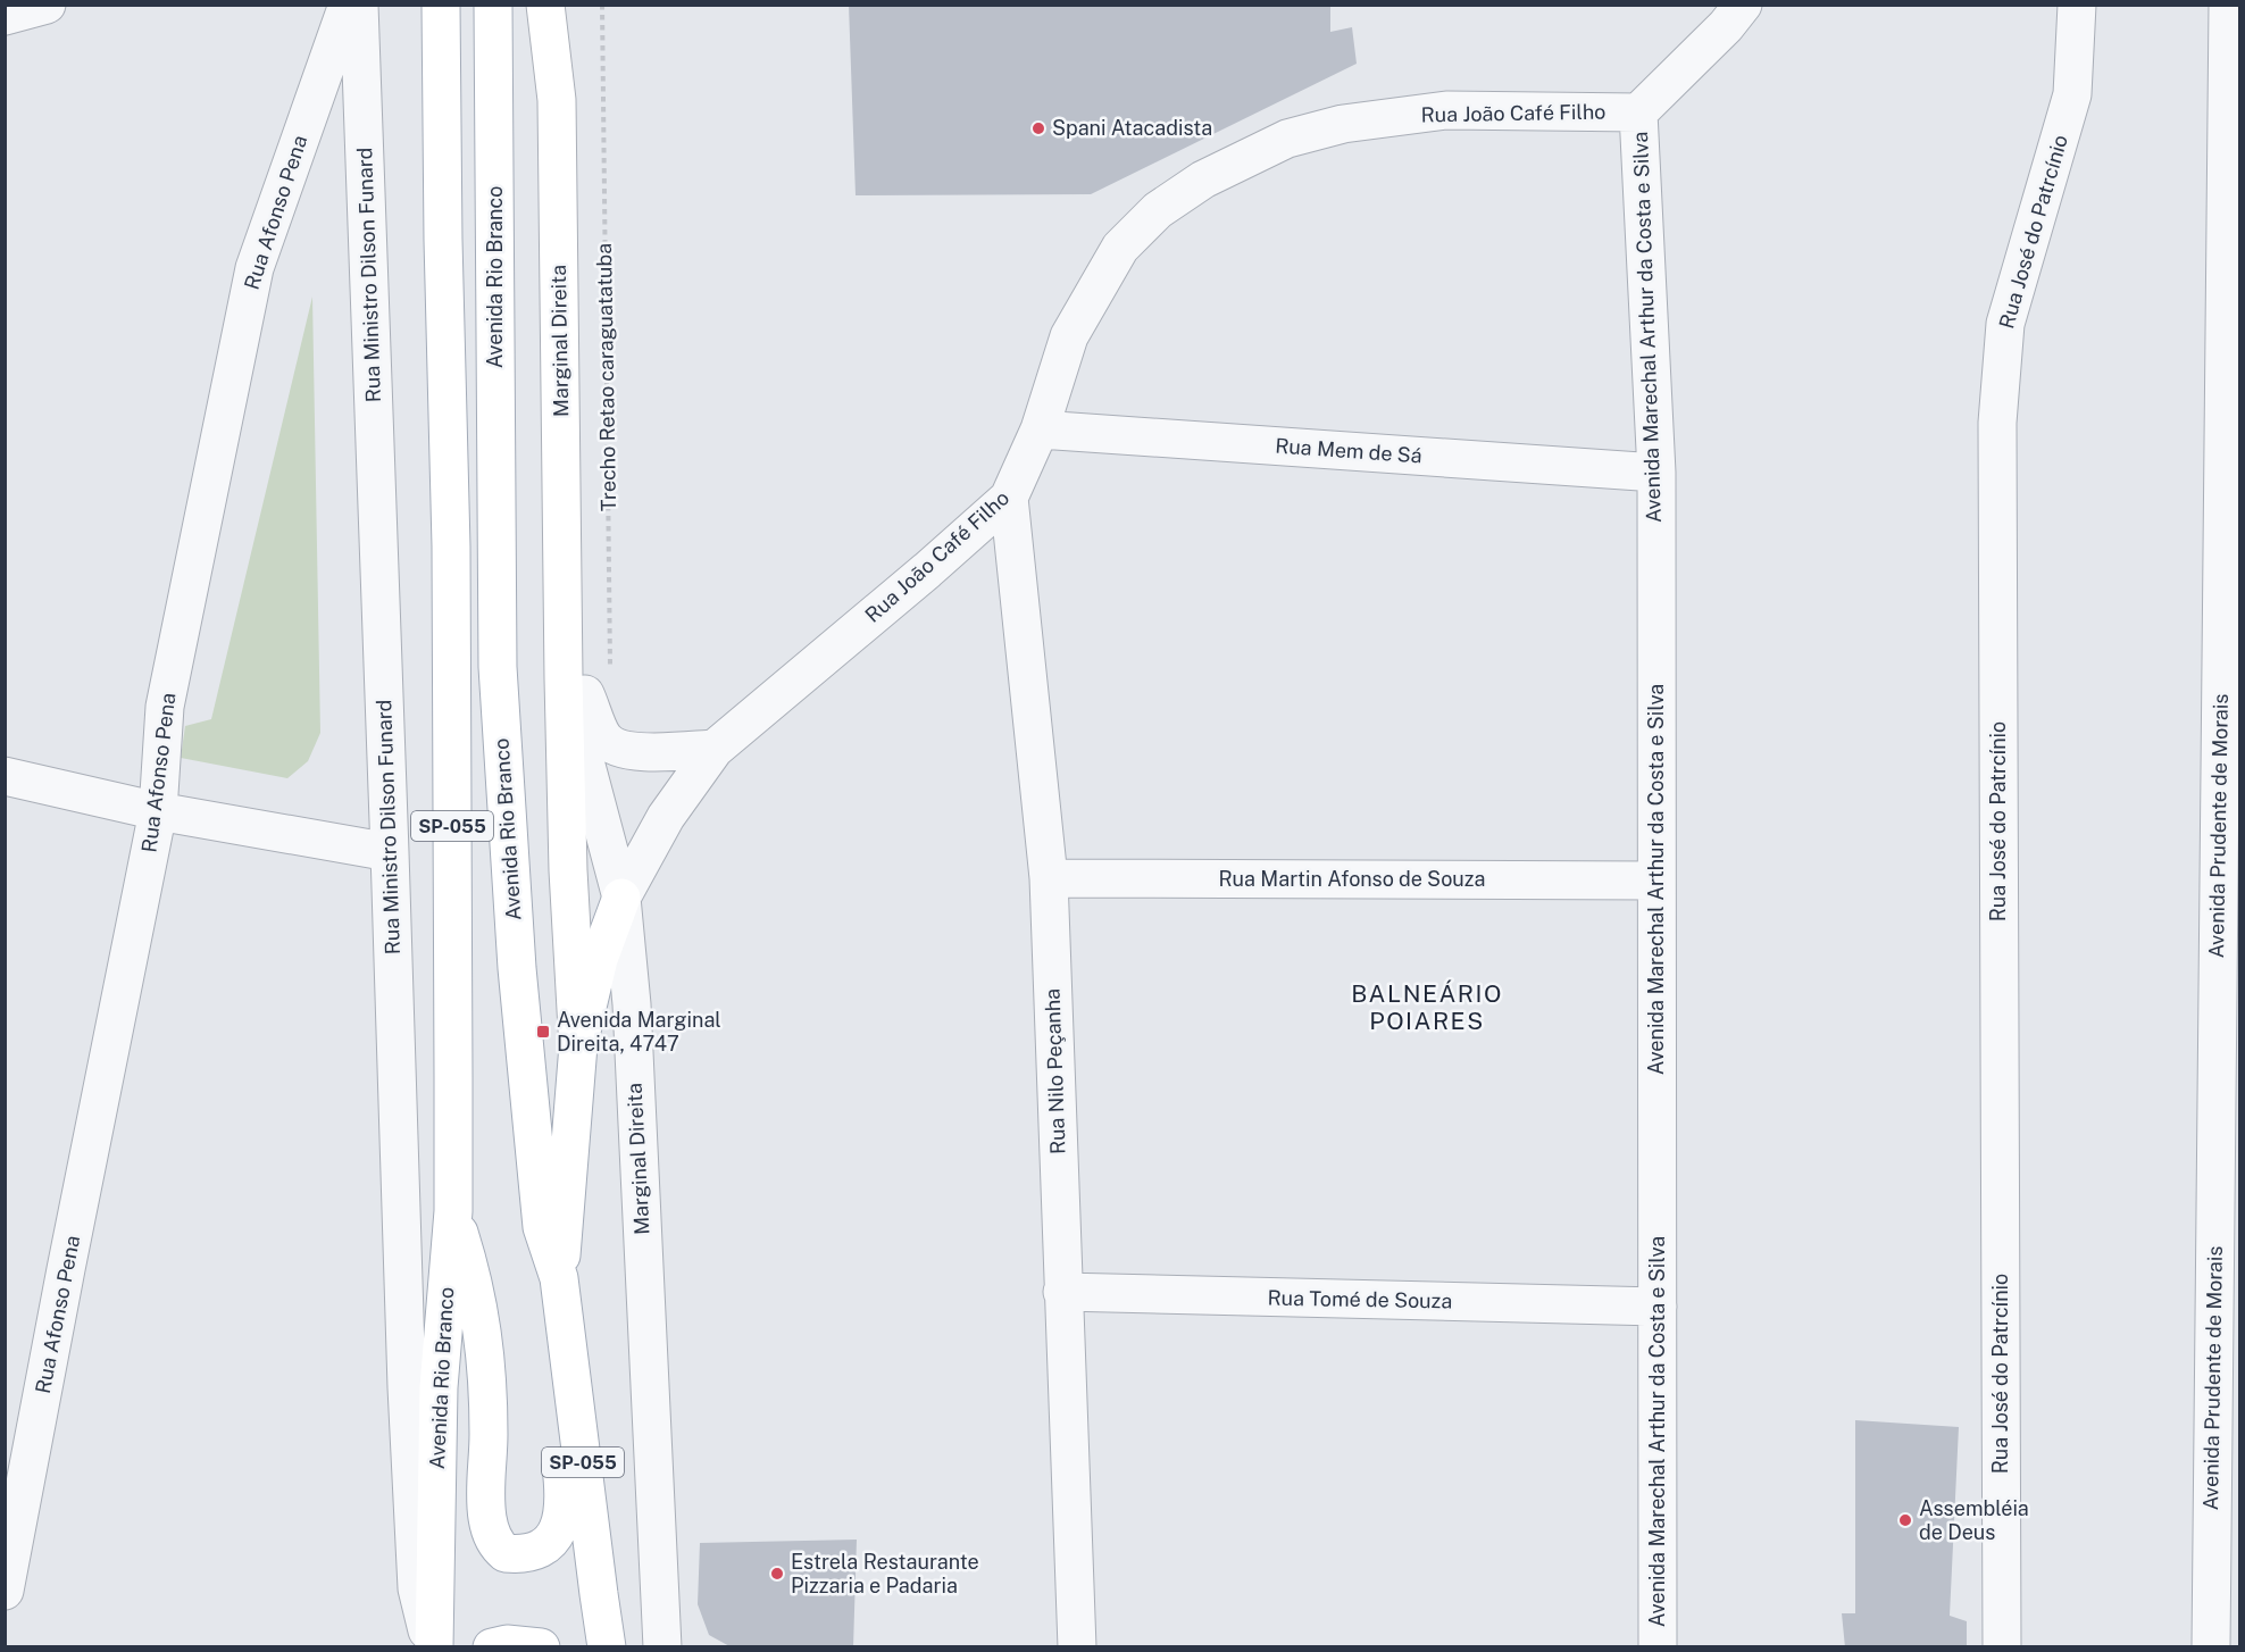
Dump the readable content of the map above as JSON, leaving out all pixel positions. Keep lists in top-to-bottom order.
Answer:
{
  "streets": {
    "main road": ["Avenida Rio Branco", "Marginal Direita", "SP-055"],
    "street": [
      "Rua João Café Filho",
      "Rua Afonso Pena",
      "Rua José do Patrcínio",
      "Rua Ministro Dilson Funard",
      "Avenida Marechal Arthur da Costa e Silva",
      "Rua Mem de Sá",
      "Avenida Prudente de Morais",
      "Rua Martin Afonso de Souza",
      "Rua Nilo Peçanha",
      "Rua Tomé de Souza"
    ],
    "path": ["Trecho Retao caraguatatuba"]
  },
  "crossings": [
    ["Rua João Café Filho", "Avenida Marechal Arthur da Costa e Silva"],
    ["Rua João Café Filho", "Marginal Direita"],
    ["Rua João Café Filho", "Rua Mem de Sá"],
    ["Rua João Café Filho", "Rua Nilo Peçanha"],
    ["Rua Ministro Dilson Funard", "Avenida Rio Branco"],
    ["Avenida Marechal Arthur da Costa e Silva", "Rua Mem de Sá"],
    ["Avenida Marechal Arthur da Costa e Silva", "Rua Martin Afonso de Souza"],
    ["Avenida Marechal Arthur da Costa e Silva", "Rua Tomé de Souza"],
    ["Rua Martin Afonso de Souza", "Rua Nilo Peçanha"],
    ["Rua Nilo Peçanha", "Rua Tomé de Souza"]
  ],
  "districts": ["BALNEÁRIO POIARES"],
  "places": {
    "other": ["Spani Atacadista", "Assembléia de Deus", "Estrela Restaurante Pizzaria e Padaria"],
    "transit": ["Avenida Marginal Direita, 4747"]
  }
}
